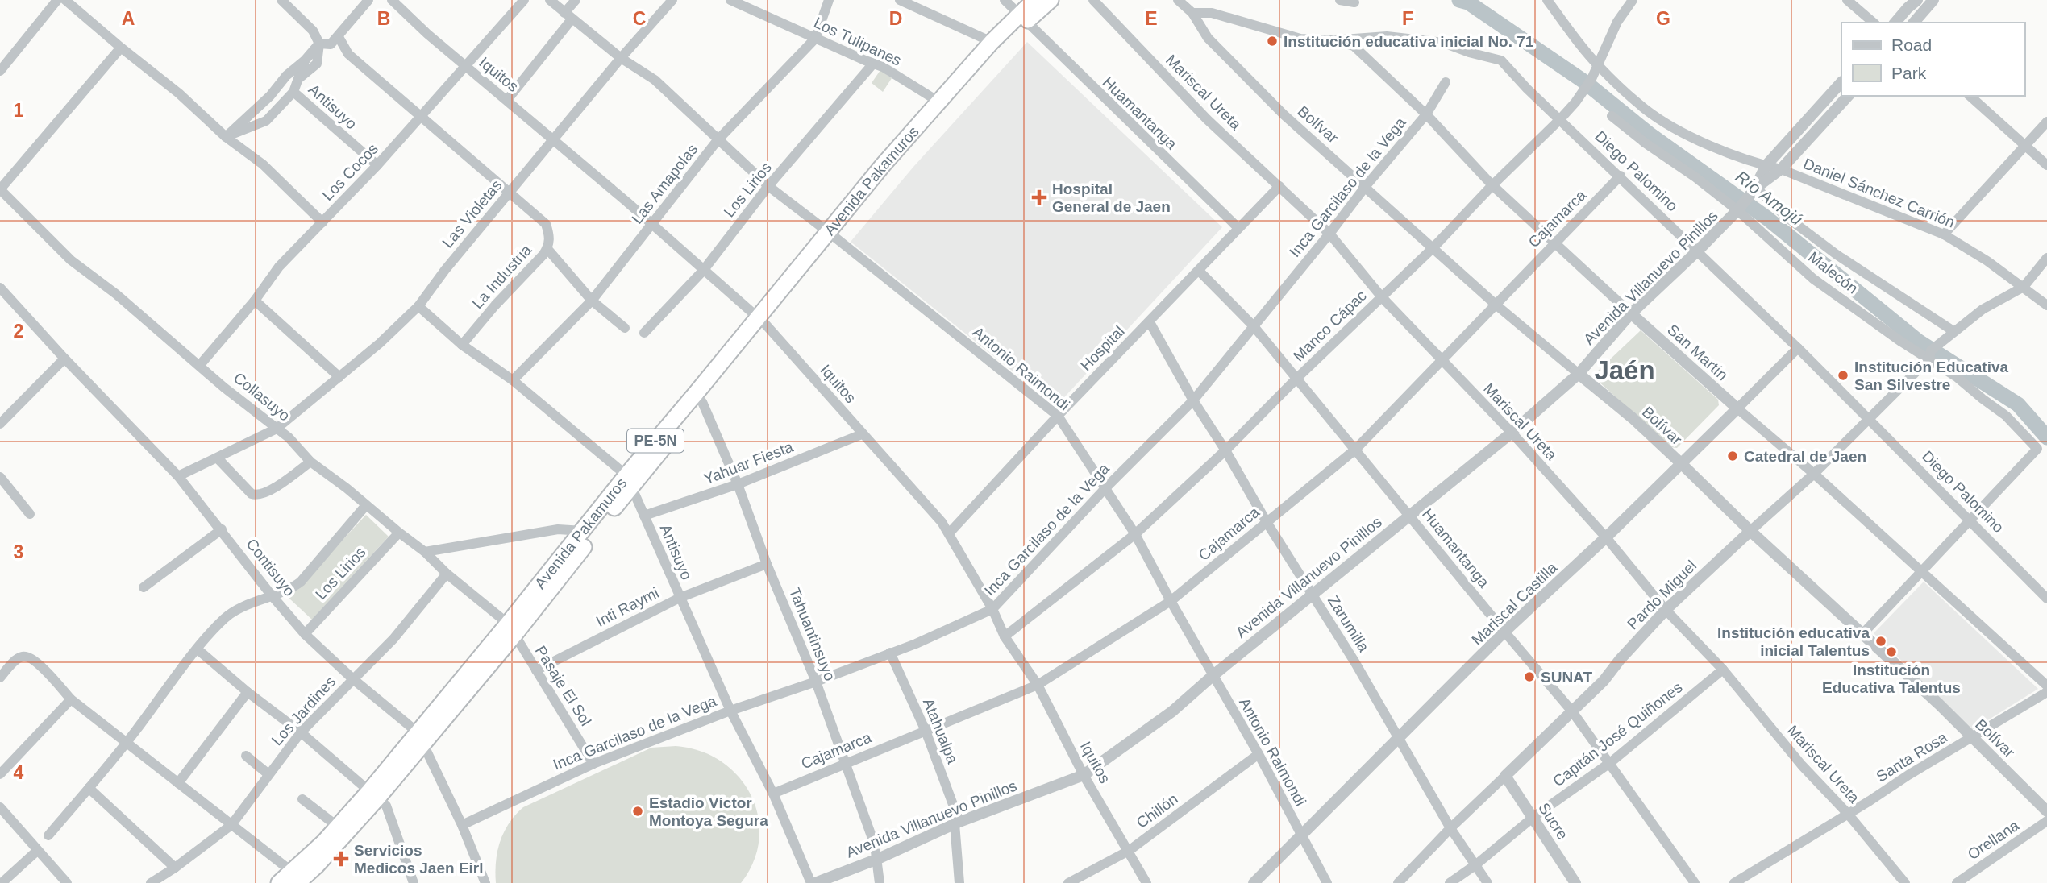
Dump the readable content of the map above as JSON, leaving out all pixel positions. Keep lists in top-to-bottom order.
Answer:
{
  "streets": {
    "highway": ["Avenida Pakamuros", "PE-5N"],
    "street": [
      "Los Tulipanes",
      "Iquitos",
      "Mariscal Ureta",
      "Antisuyo",
      "Huamantanga",
      "Bolívar",
      "Diego Palomino",
      "Los Cocos",
      "Las Amapolas",
      "Inca Garcilaso de la Vega",
      "Los Lirios",
      "Daniel Sánchez Carrión",
      "Las Violetas",
      "Cajamarca",
      "Malecón",
      "La Industria",
      "Avenida Villanuevo Pinillos",
      "Manco Cápac",
      "Hospital",
      "San Martín",
      "Antonio Raimondi",
      "Collasuyo",
      "Yahuar Fiesta",
      "Contisuyo",
      "Pardo Miguel",
      "Mariscal Castilla",
      "Inti Raymi",
      "Zarumilla",
      "Tahuantinsuyo",
      "Pasaje El Sol",
      "Los Jardines",
      "Atahualpa",
      "Capitán José Quiñones",
      "Santa Rosa",
      "Chillón",
      "Sucre",
      "Orellana"
    ]
  },
  "crossings": [
    ["Los Tulipanes", "Avenida Pakamuros"],
    ["Los Tulipanes", "Las Amapolas"],
    ["Los Tulipanes", "Los Lirios"],
    ["Iquitos", "Los Cocos"],
    ["Iquitos", "Avenida Pakamuros"],
    ["Iquitos", "Las Amapolas"],
    ["Iquitos", "Inca Garcilaso de la Vega"],
    ["Iquitos", "Los Lirios"],
    ["Iquitos", "Las Violetas"],
    ["Iquitos", "Cajamarca"],
    ["Iquitos", "Avenida Villanuevo Pinillos"],
    ["Iquitos", "Manco Cápac"],
    ["Iquitos", "Hospital"],
    ["Iquitos", "Yahuar Fiesta"],
    ["Iquitos", "Chillón"],
    ["Mariscal Ureta", "Inca Garcilaso de la Vega"],
    ["Mariscal Ureta", "Cajamarca"],
    ["Mariscal Ureta", "Avenida Villanuevo Pinillos"],
    ["Mariscal Ureta", "Manco Cápac"],
    ["Mariscal Ureta", "Hospital"],
    ["Mariscal Ureta", "Pardo Miguel"],
    ["Mariscal Ureta", "Mariscal Castilla"],
    ["Mariscal Ureta", "Capitán José Quiñones"],
    ["Mariscal Ureta", "Santa Rosa"],
    ["Antisuyo", "Los Cocos"],
    ["Antisuyo", "Avenida Pakamuros"],
    ["Antisuyo", "Las Amapolas"],
    ["Antisuyo", "Inca Garcilaso de la Vega"],
    ["Antisuyo", "Las Violetas"],
    ["Antisuyo", "Cajamarca"],
    ["Antisuyo", "La Industria"],
    ["Antisuyo", "Avenida Villanuevo Pinillos"],
    ["Antisuyo", "Yahuar Fiesta"],
    ["Antisuyo", "Inti Raymi"],
    ["Huamantanga", "Avenida Pakamuros"],
    ["Huamantanga", "Inca Garcilaso de la Vega"],
    ["Huamantanga", "Cajamarca"],
    ["Huamantanga", "Avenida Villanuevo Pinillos"],
    ["Huamantanga", "Manco Cápac"],
    ["Huamantanga", "Hospital"],
    ["Huamantanga", "Pardo Miguel"],
    ["Huamantanga", "Mariscal Castilla"],
    ["Huamantanga", "Capitán José Quiñones"],
    ["Bolívar", "Inca Garcilaso de la Vega"],
    ["Bolívar", "Cajamarca"],
    ["Bolívar", "Avenida Villanuevo Pinillos"],
    ["Bolívar", "Manco Cápac"],
    ["Bolívar", "Pardo Miguel"],
    ["Bolívar", "Mariscal Castilla"],
    ["Bolívar", "Santa Rosa"],
    ["Diego Palomino", "Cajamarca"],
    ["Diego Palomino", "Malecón"],
    ["Diego Palomino", "Avenida Villanuevo Pinillos"],
    ["Diego Palomino", "Manco Cápac"],
    ["Diego Palomino", "Pardo Miguel"],
    ["Diego Palomino", "Mariscal Castilla"],
    ["Los Cocos", "Collasuyo"],
    ["Avenida Pakamuros", "Antonio Raimondi"],
    ["Avenida Pakamuros", "Collasuyo"],
    ["Avenida Pakamuros", "Contisuyo"],
    ["Avenida Pakamuros", "Tahuantinsuyo"],
    ["Avenida Pakamuros", "Pasaje El Sol"],
    ["Las Amapolas", "Antonio Raimondi"],
    ["Inca Garcilaso de la Vega", "San Martín"],
    ["Inca Garcilaso de la Vega", "Antonio Raimondi"],
    ["Inca Garcilaso de la Vega", "Contisuyo"],
    ["Inca Garcilaso de la Vega", "Zarumilla"],
    ["Inca Garcilaso de la Vega", "Tahuantinsuyo"],
    ["Inca Garcilaso de la Vega", "Pasaje El Sol"],
    ["Inca Garcilaso de la Vega", "Atahualpa"],
    ["Los Lirios", "Antonio Raimondi"],
    ["Los Lirios", "Collasuyo"],
    ["Los Lirios", "Contisuyo"],
    ["Daniel Sánchez Carrión", "Manco Cápac"],
    ["Daniel Sánchez Carrión", "Pardo Miguel"],
    ["Las Violetas", "La Industria"],
    ["Las Violetas", "Antonio Raimondi"],
    ["Las Violetas", "Collasuyo"],
    ["Las Violetas", "Contisuyo"],
    ["Cajamarca", "San Martín"],
    ["Cajamarca", "Antonio Raimondi"],
    ["Cajamarca", "Zarumilla"],
    ["Cajamarca", "Tahuantinsuyo"],
    ["Cajamarca", "Atahualpa"],
    ["Malecón", "Avenida Villanuevo Pinillos"],
    ["Malecón", "Pardo Miguel"],
    ["Avenida Villanuevo Pinillos", "San Martín"],
    ["Avenida Villanuevo Pinillos", "Antonio Raimondi"],
    ["Avenida Villanuevo Pinillos", "Zarumilla"],
    ["Avenida Villanuevo Pinillos", "Tahuantinsuyo"],
    ["Avenida Villanuevo Pinillos", "Atahualpa"],
    ["Manco Cápac", "San Martín"],
    ["Manco Cápac", "Antonio Raimondi"],
    ["Manco Cápac", "Zarumilla"],
    ["Hospital", "Antonio Raimondi"],
    ["Hospital", "Zarumilla"],
    ["San Martín", "Pardo Miguel"],
    ["San Martín", "Mariscal Castilla"],
    ["Antonio Raimondi", "Mariscal Castilla"],
    ["Antonio Raimondi", "Chillón"],
    ["Collasuyo", "Pasaje El Sol"],
    ["Collasuyo", "Los Jardines"],
    ["Yahuar Fiesta", "Tahuantinsuyo"],
    ["Contisuyo", "Los Jardines"],
    ["Pardo Miguel", "Zarumilla"],
    ["Pardo Miguel", "Sucre"],
    ["Mariscal Castilla", "Zarumilla"],
    ["Inti Raymi", "Tahuantinsuyo"],
    ["Inti Raymi", "Pasaje El Sol"],
    ["Zarumilla", "Capitán José Quiñones"],
    ["Capitán José Quiñones", "Sucre"]
  ],
  "districts": ["Jaén"],
  "water": ["Río Amojú"],
  "places": {
    "other": [
      "Institución educativa inicial No. 71",
      "Institución Educativa San Silvestre",
      "Catedral de Jaen",
      "Institución educativa inicial Talentus",
      "Institución Educativa Talentus",
      "SUNAT",
      "Estadio Víctor Montoya Segura"
    ],
    "health": ["Hospital General de Jaen", "Servicios Medicos Jaen Eirl"]
  },
  "legend": ["Road", "Park"],
  "grid": {
    "columns": [
      "A",
      "B",
      "C",
      "D",
      "E",
      "F",
      "G"
    ],
    "rows": [
      "1",
      "2",
      "3",
      "4"
    ]
  }
}
